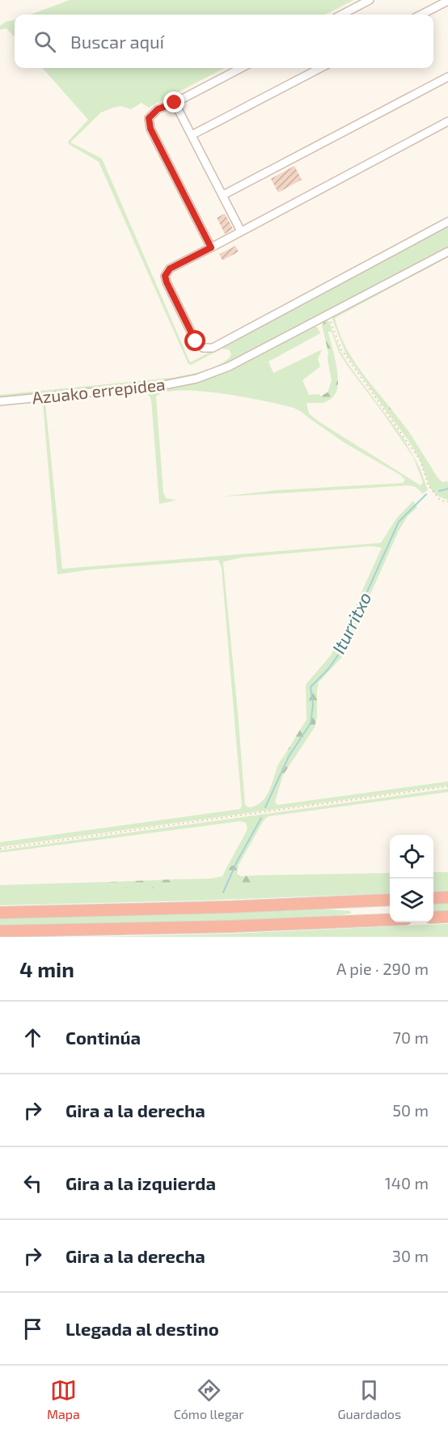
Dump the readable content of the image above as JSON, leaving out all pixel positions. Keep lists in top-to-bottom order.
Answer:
{
  "streets": {
    "street": ["Azuako errepidea"]
  },
  "water": ["Iturritxo"],
  "page": {
    "search": "Buscar aquí",
    "heading": ["4 min", "A pie · 290 m"],
    "list": [
      ["Continúa", "70 m"],
      ["Gira a la derecha", "50 m"],
      ["Gira a la izquierda", "140 m"],
      ["Gira a la derecha", "30 m"],
      "Llegada al destino"
    ],
    "nav": ["Mapa", "Cómo llegar", "Guardados"]
  }
}
